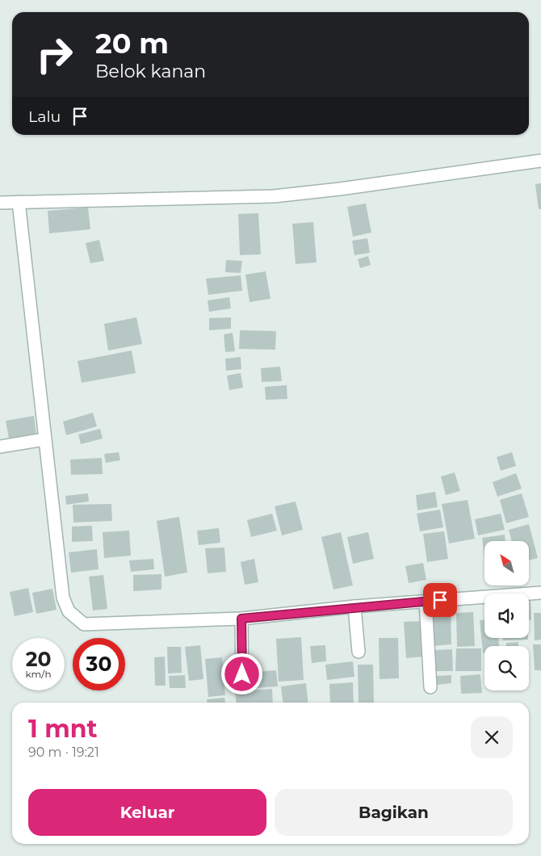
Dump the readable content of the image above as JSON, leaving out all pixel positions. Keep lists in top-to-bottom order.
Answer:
{
  "north": "top left",
  "page": {
    "turn": ["20 m", "Belok kanan"],
    "then": "Lalu",
    "speed": "20 km/h",
    "limit": "30",
    "heading": ["1 mnt", "90 m · 19:21"],
    "buttons": ["Keluar", "Bagikan"]
  }
}
